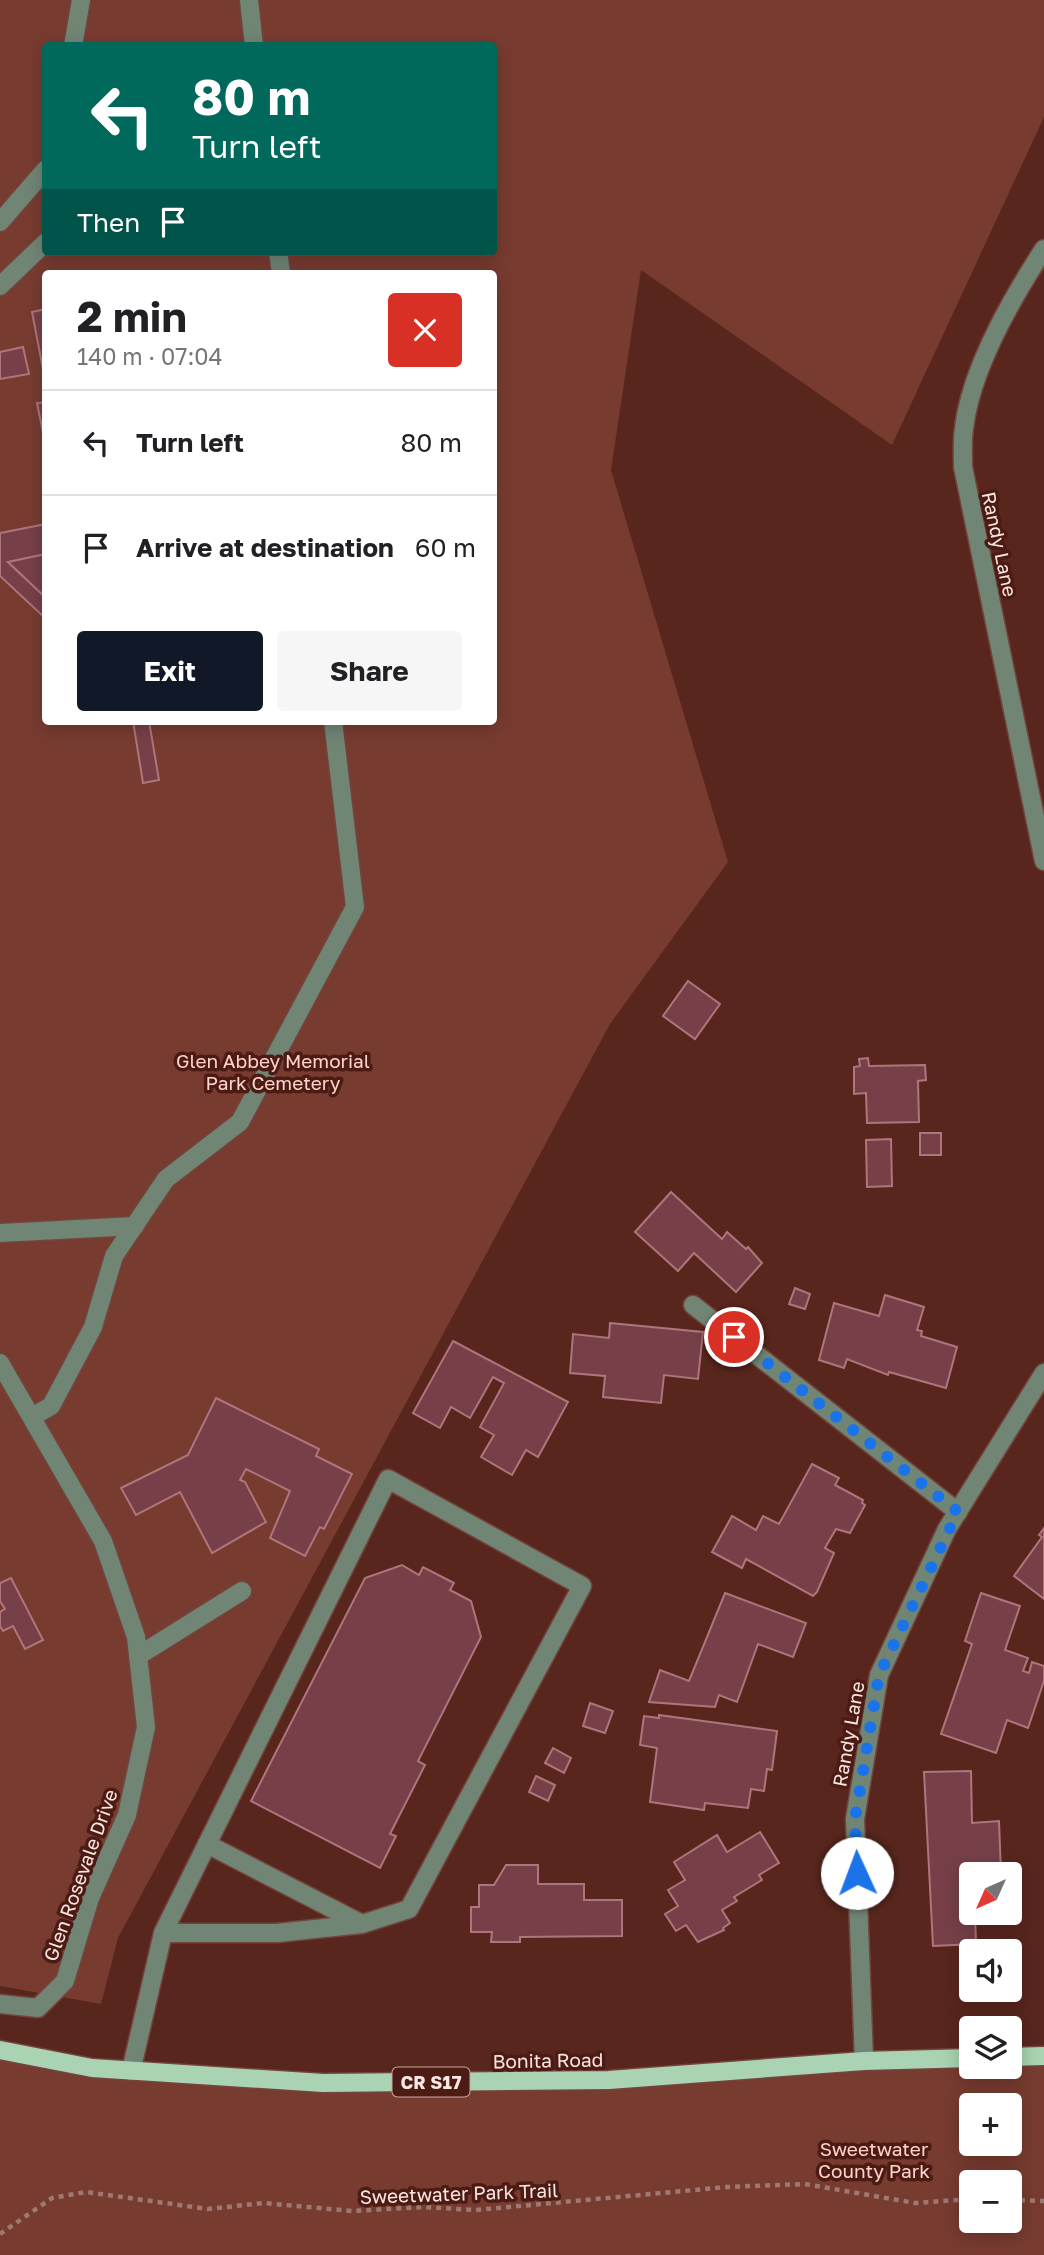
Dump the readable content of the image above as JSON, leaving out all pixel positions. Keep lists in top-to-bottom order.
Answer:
{
  "streets": {
    "main road": ["Bonita Road", "CR S17"],
    "street": ["Randy Lane", "Glen Rosevale Drive"],
    "path": ["Sweetwater Park Trail"]
  },
  "crossings": [
    ["Randy Lane", "Bonita Road"]
  ],
  "parks": ["Glen Abbey Memorial Park Cemetery", "Sweetwater County Park"],
  "north": "bottom left",
  "page": {
    "turn": ["80 m", "Turn left"],
    "then": "Then",
    "heading": ["2 min", "140 m · 07:04"],
    "list": [
      {
        "name": "Turn left",
        "value": "80 m"
      },
      {
        "name": "Arrive at destination",
        "value": "60 m"
      }
    ],
    "buttons": ["Exit", "Share"],
    "map_buttons": ["+", "−"]
  }
}
